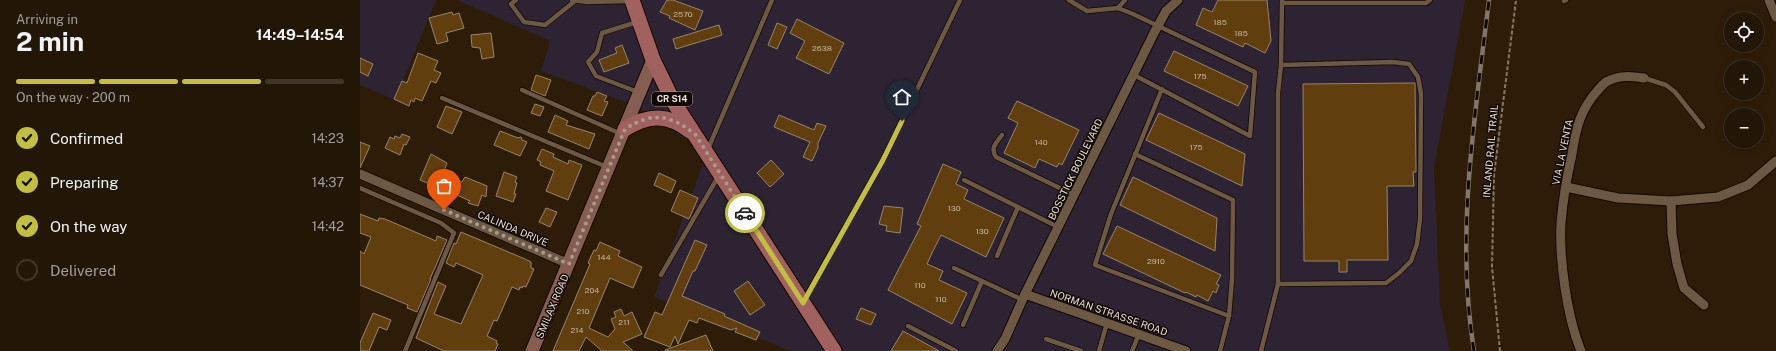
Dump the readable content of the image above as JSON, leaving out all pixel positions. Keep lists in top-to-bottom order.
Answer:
{
  "streets": {
    "main road": ["CR S14"],
    "street": [
      "VIA LA VENTA",
      "BOSSTICK BOULEVARD",
      "CALINDA DRIVE",
      "SMILAX ROAD",
      "NORMAN STRASSE ROAD"
    ],
    "path": ["INLAND RAIL TRAIL"]
  },
  "crossings": [
    ["CR S14", "SMILAX ROAD"],
    ["BOSSTICK BOULEVARD", "NORMAN STRASSE ROAD"],
    ["CALINDA DRIVE", "SMILAX ROAD"]
  ],
  "house_numbers": [
    "2570",
    "185",
    "185",
    "2638",
    "175",
    "140",
    "175",
    "130",
    "130",
    "144",
    "2910",
    "110",
    "204",
    "110",
    "210",
    "211",
    "214"
  ],
  "page": {
    "heading": ["2 min", "Arriving in", "14:49–14:54"],
    "map_buttons": ["+", "−"],
    "bar": "On the way · 200 m",
    "list": [
      ["Confirmed", "14:23"],
      ["Preparing", "14:37"],
      ["On the way", "14:42"],
      "Delivered"
    ]
  }
}
